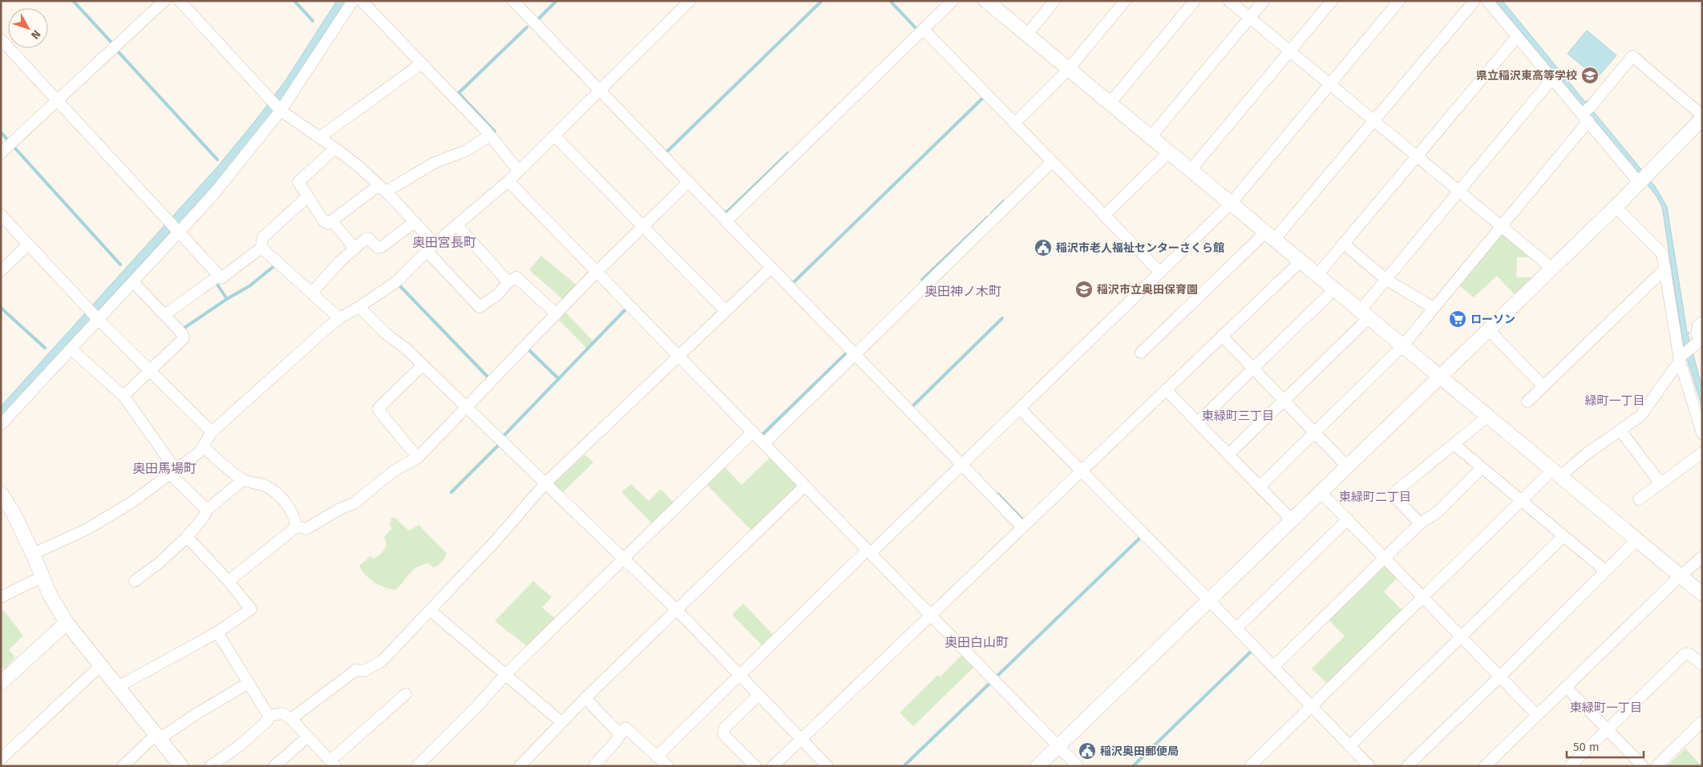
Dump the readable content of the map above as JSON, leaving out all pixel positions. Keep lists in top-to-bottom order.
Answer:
{
  "districts": [
    "奥田宮長町",
    "奥田神ノ木町",
    "緑町一丁目",
    "東緑町三丁目",
    "奥田馬場町",
    "東緑町二丁目",
    "奥田白山町",
    "東緑町一丁目"
  ],
  "places": {
    "school or university": ["県立稲沢東高等学校", "稲沢市立奥田保育園"],
    "public building": ["稲沢市老人福祉センターさくら館", "稲沢奥田郵便局"],
    "supermarket": ["ローソン"]
  },
  "scale_bar": "50 m",
  "north": "bottom right"
}
